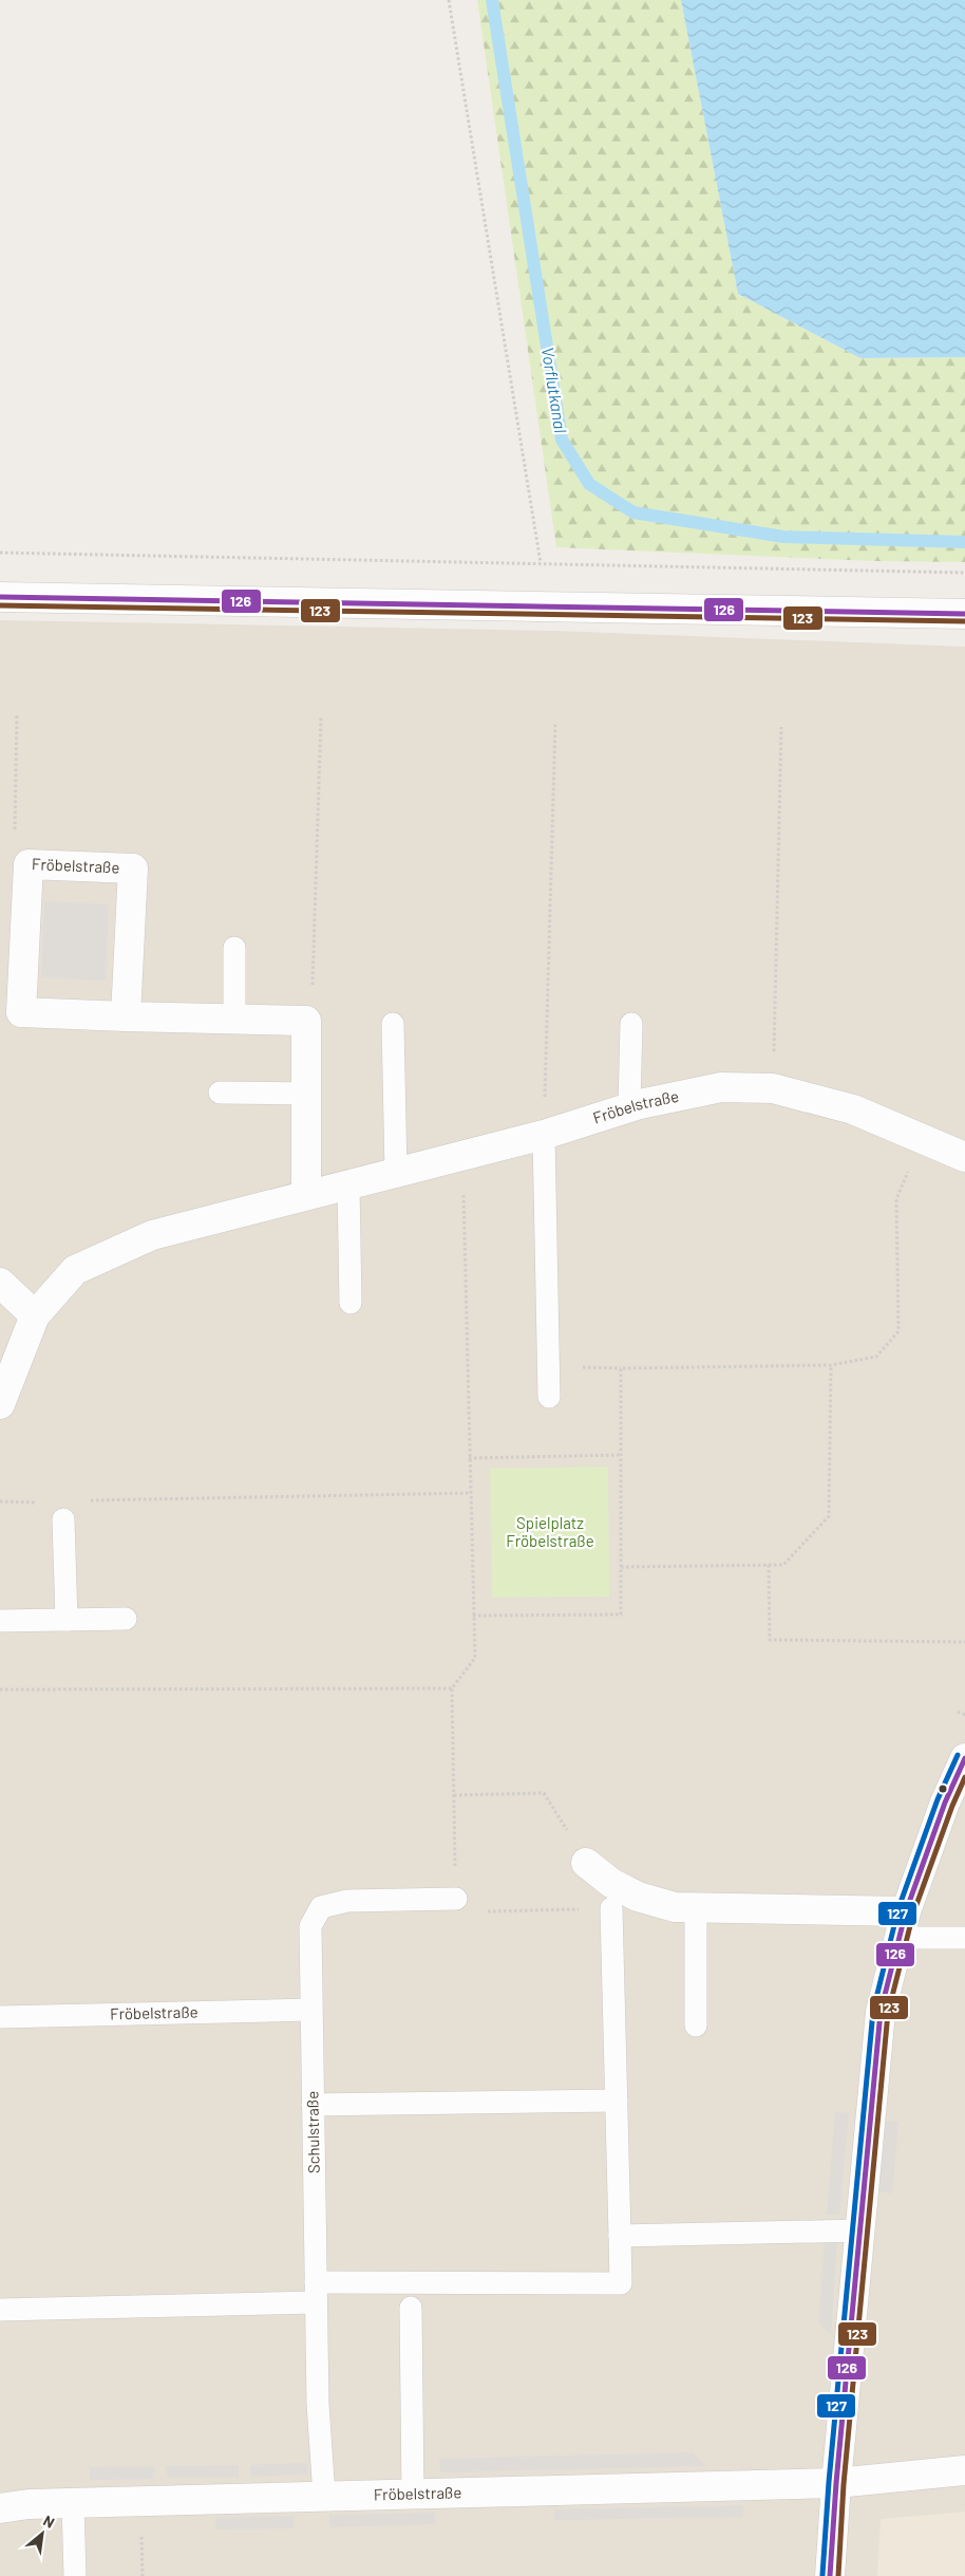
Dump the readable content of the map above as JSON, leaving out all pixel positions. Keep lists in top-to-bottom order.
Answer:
{
  "streets": {
    "street": ["Fröbelstraße"],
    "lane": ["Schulstraße"]
  },
  "crossings": [
    ["Fröbelstraße", "Schulstraße"]
  ],
  "water": ["Vorflutkanal"],
  "parks": ["Spielplatz Fröbelstraße"],
  "lines": ["transit line 126", "transit line 123", "transit line 127"],
  "north": "top right"
}
